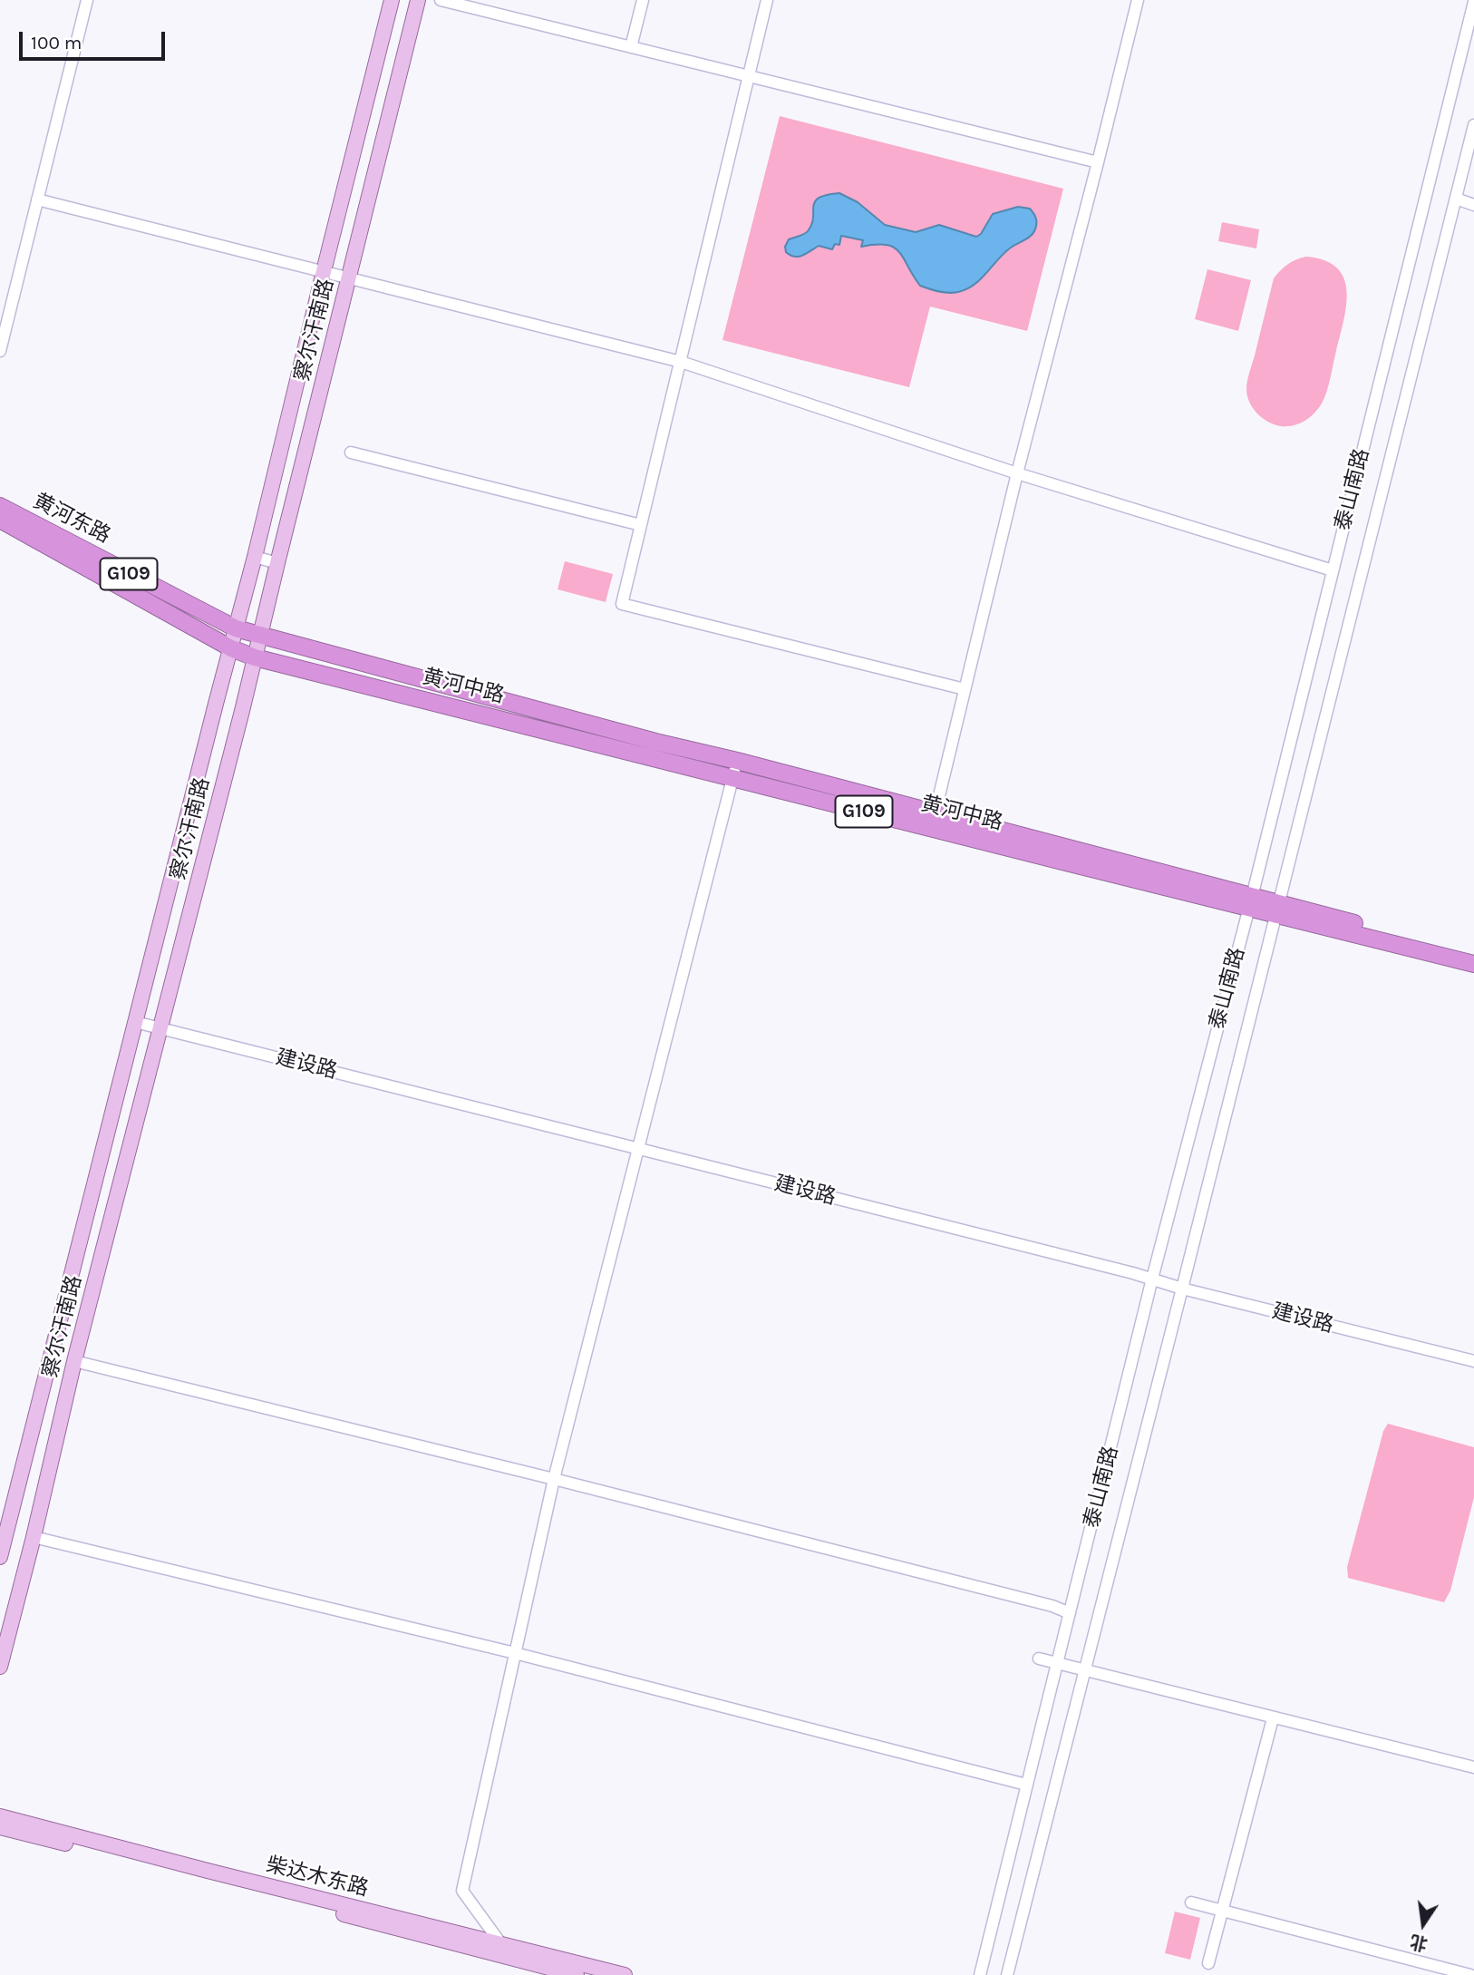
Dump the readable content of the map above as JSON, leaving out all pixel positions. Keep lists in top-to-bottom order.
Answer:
{
  "streets": {
    "highway": ["黄河东路", "G109", "黄河中路"],
    "main road": ["察尔汗南路", "柴达木东路"],
    "street": ["泰山南路", "建设路"]
  },
  "crossings": [
    ["察尔汗南路", "黄河东路"],
    ["察尔汗南路", "黄河中路"],
    ["察尔汗南路", "建设路"],
    ["泰山南路", "黄河中路"],
    ["泰山南路", "建设路"],
    ["黄河东路", "黄河中路"]
  ],
  "scale_bar": "100 m",
  "north": "bottom"
}
